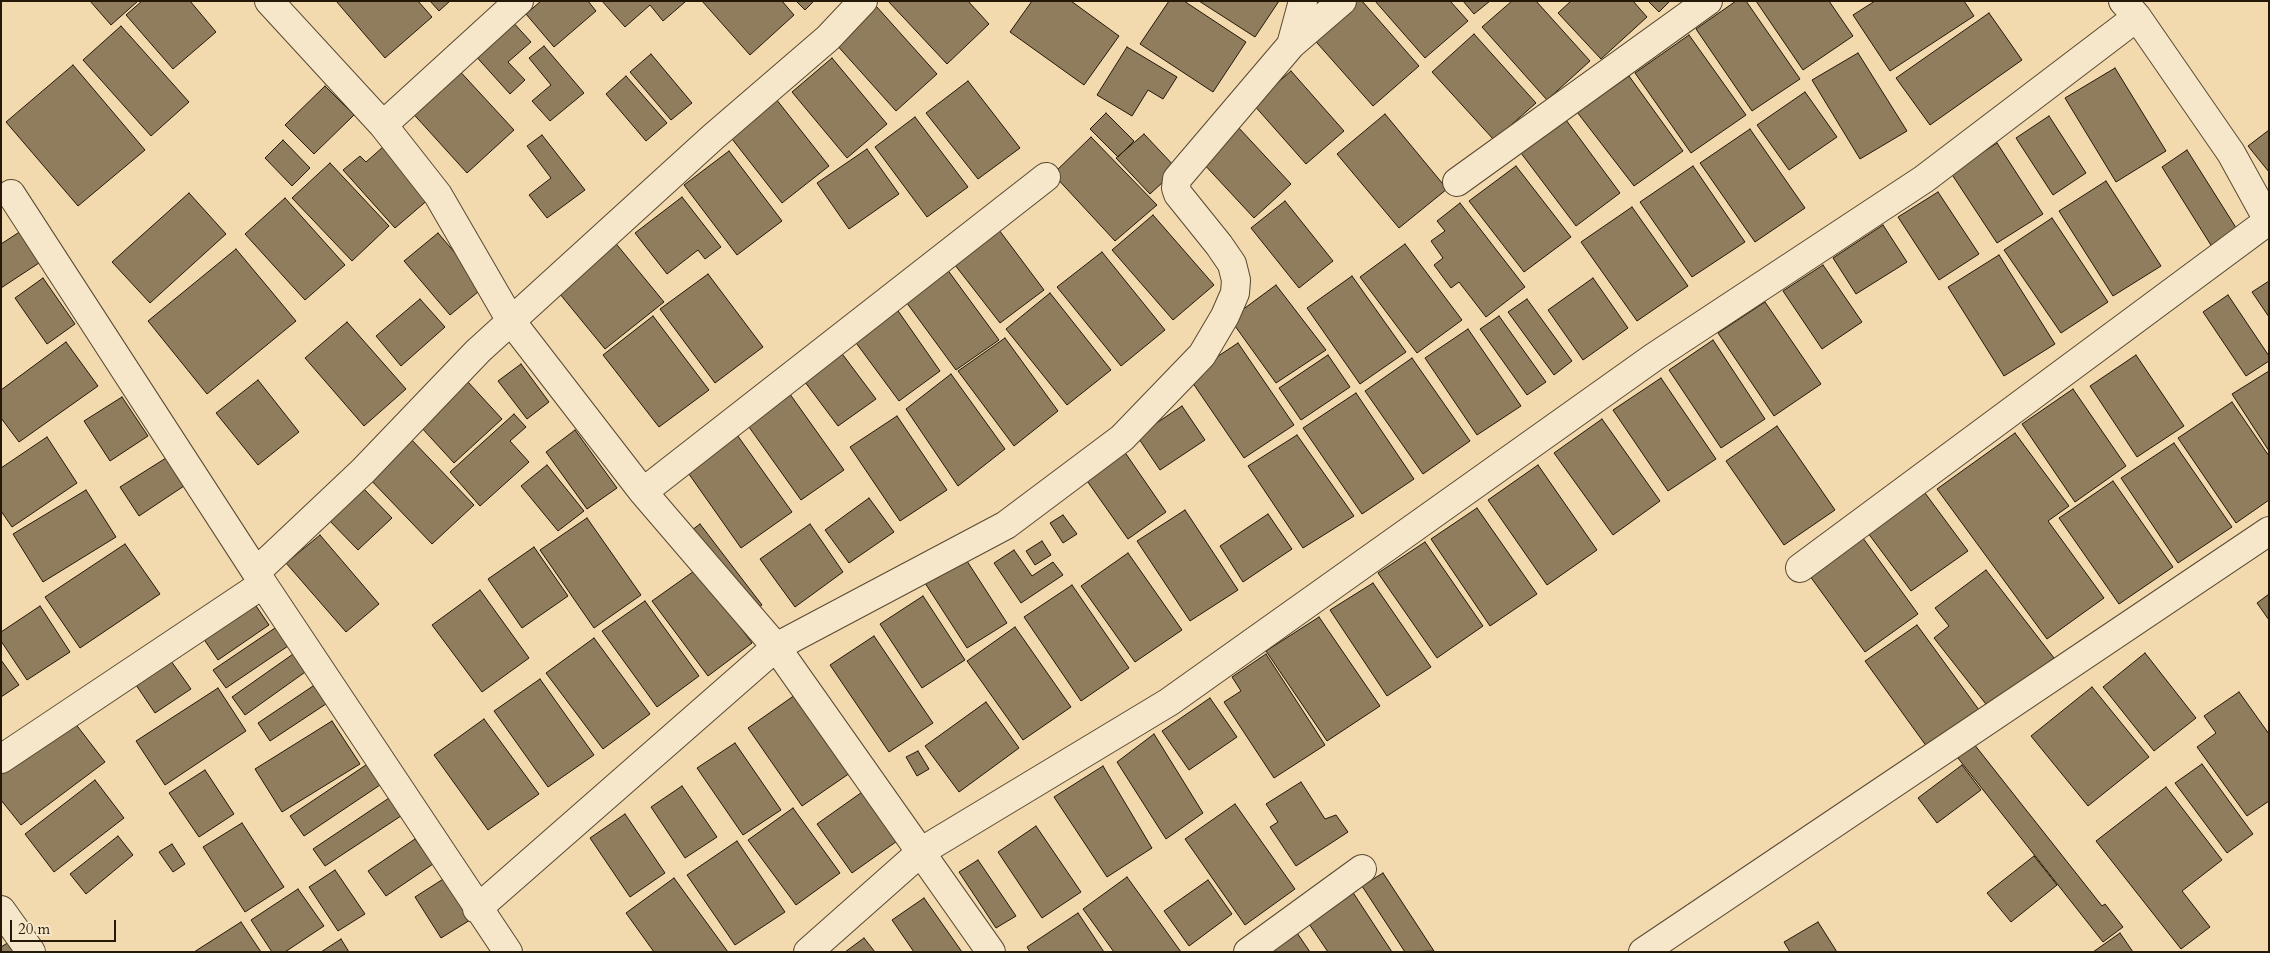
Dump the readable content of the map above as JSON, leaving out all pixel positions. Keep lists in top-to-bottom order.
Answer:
{
  "scale_bar": "20 m"
}
